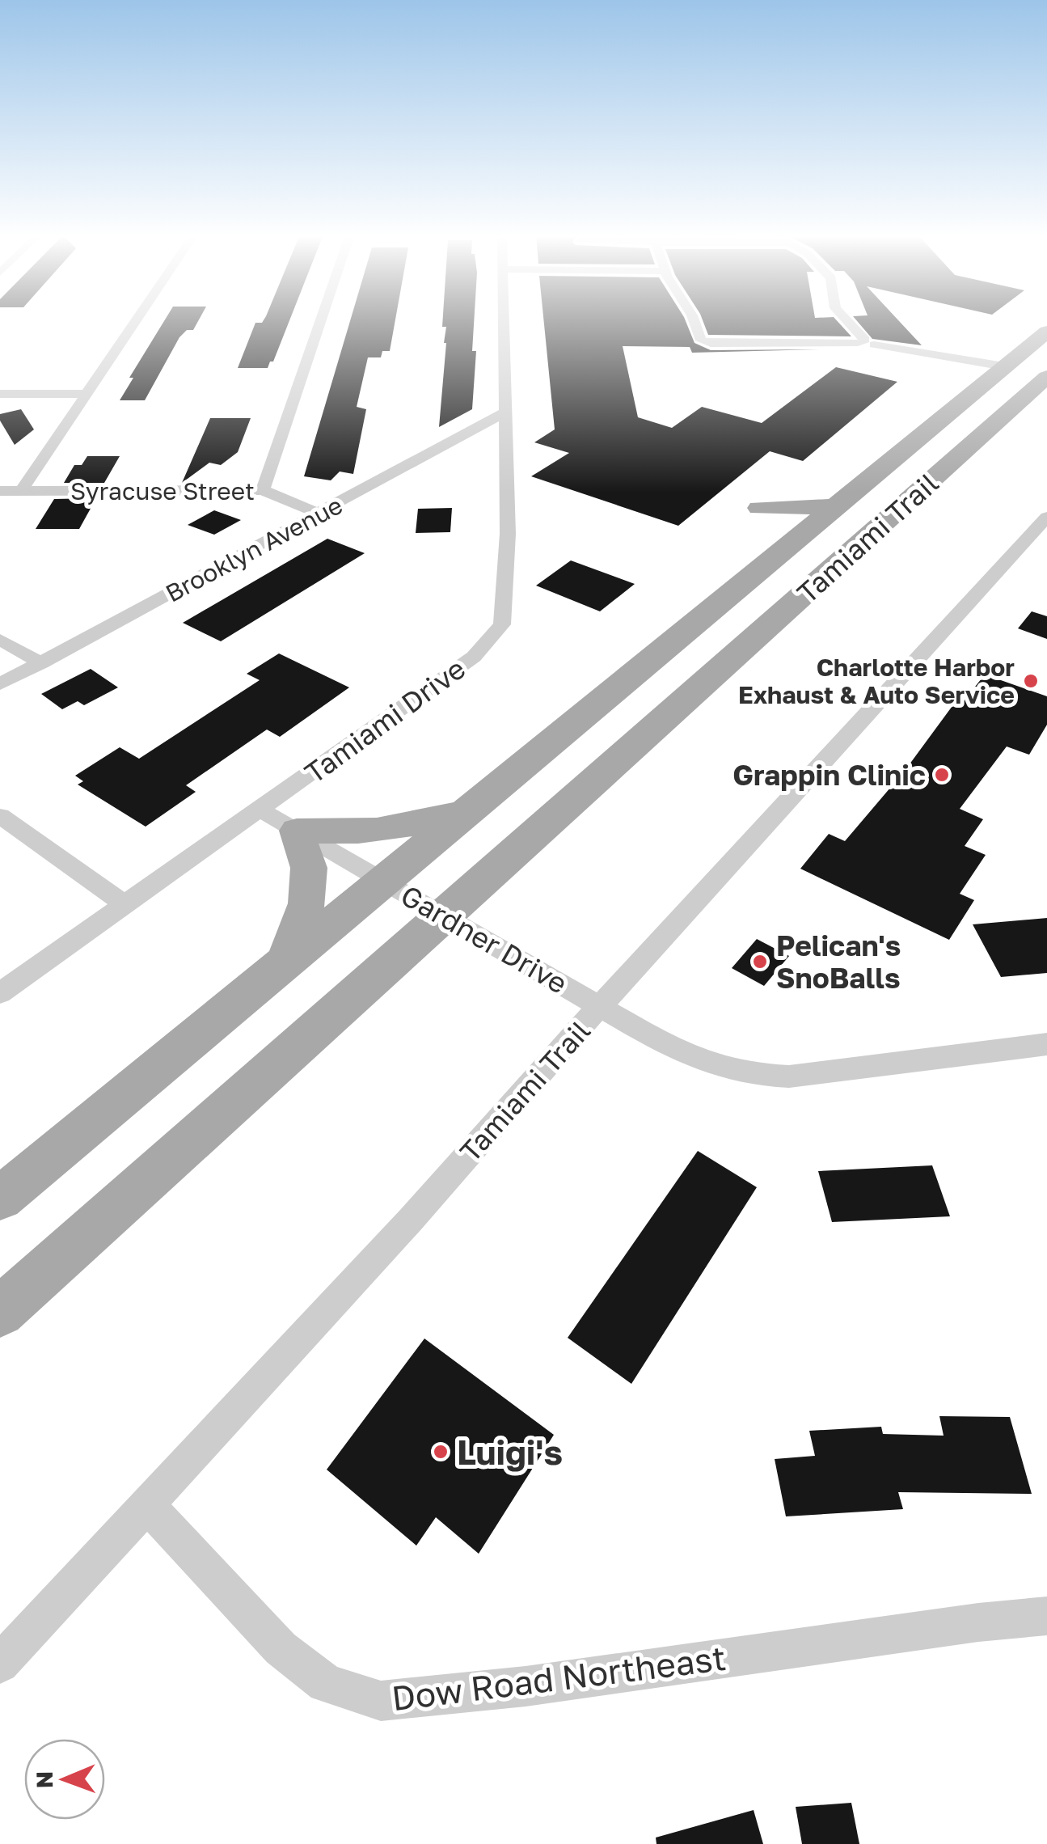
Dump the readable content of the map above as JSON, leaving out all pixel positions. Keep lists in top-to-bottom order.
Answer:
{
  "streets": {
    "main road": ["Tamiami Trail"],
    "street": [
      "Syracuse Street",
      "Brooklyn Avenue",
      "Tamiami Drive",
      "Gardner Drive",
      "Dow Road Northeast"
    ]
  },
  "crossings": [
    ["Syracuse Street", "Brooklyn Avenue"],
    ["Tamiami Trail", "Gardner Drive"],
    ["Tamiami Trail", "Dow Road Northeast"],
    ["Brooklyn Avenue", "Tamiami Drive"],
    ["Tamiami Drive", "Gardner Drive"]
  ],
  "places": [
    "Charlotte Harbor Exhaust & Auto Service",
    "Grappin Clinic",
    "Pelican's SnoBalls",
    "Luigi's"
  ],
  "north": "left"
}
